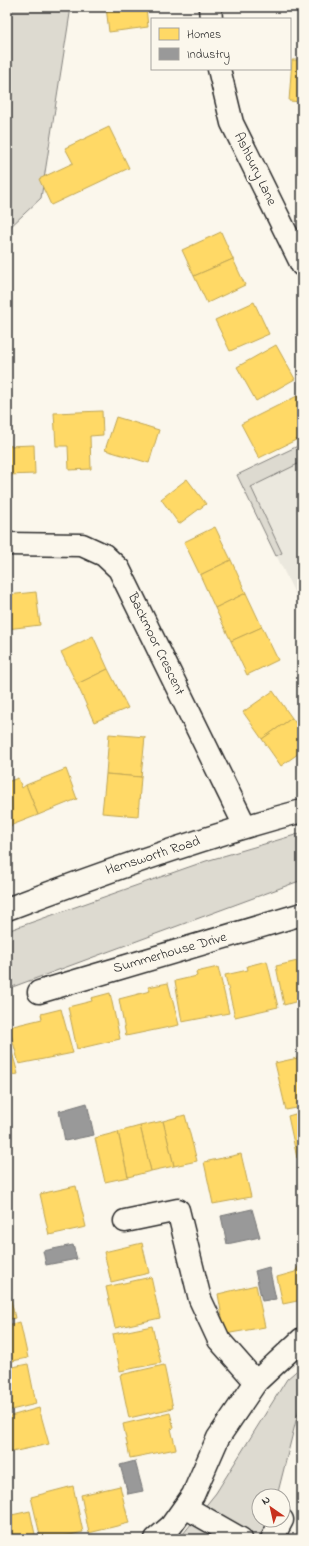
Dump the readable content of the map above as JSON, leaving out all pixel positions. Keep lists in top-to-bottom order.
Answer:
{
  "streets": {
    "street": [
      "Ashbury Lane",
      "Backmoor Crescent",
      "Hemsworth Road",
      "Summerhouse Drive"
    ]
  },
  "crossings": [
    ["Backmoor Crescent", "Hemsworth Road"]
  ],
  "legend": ["Homes", "Industry"],
  "north": "top left"
}
